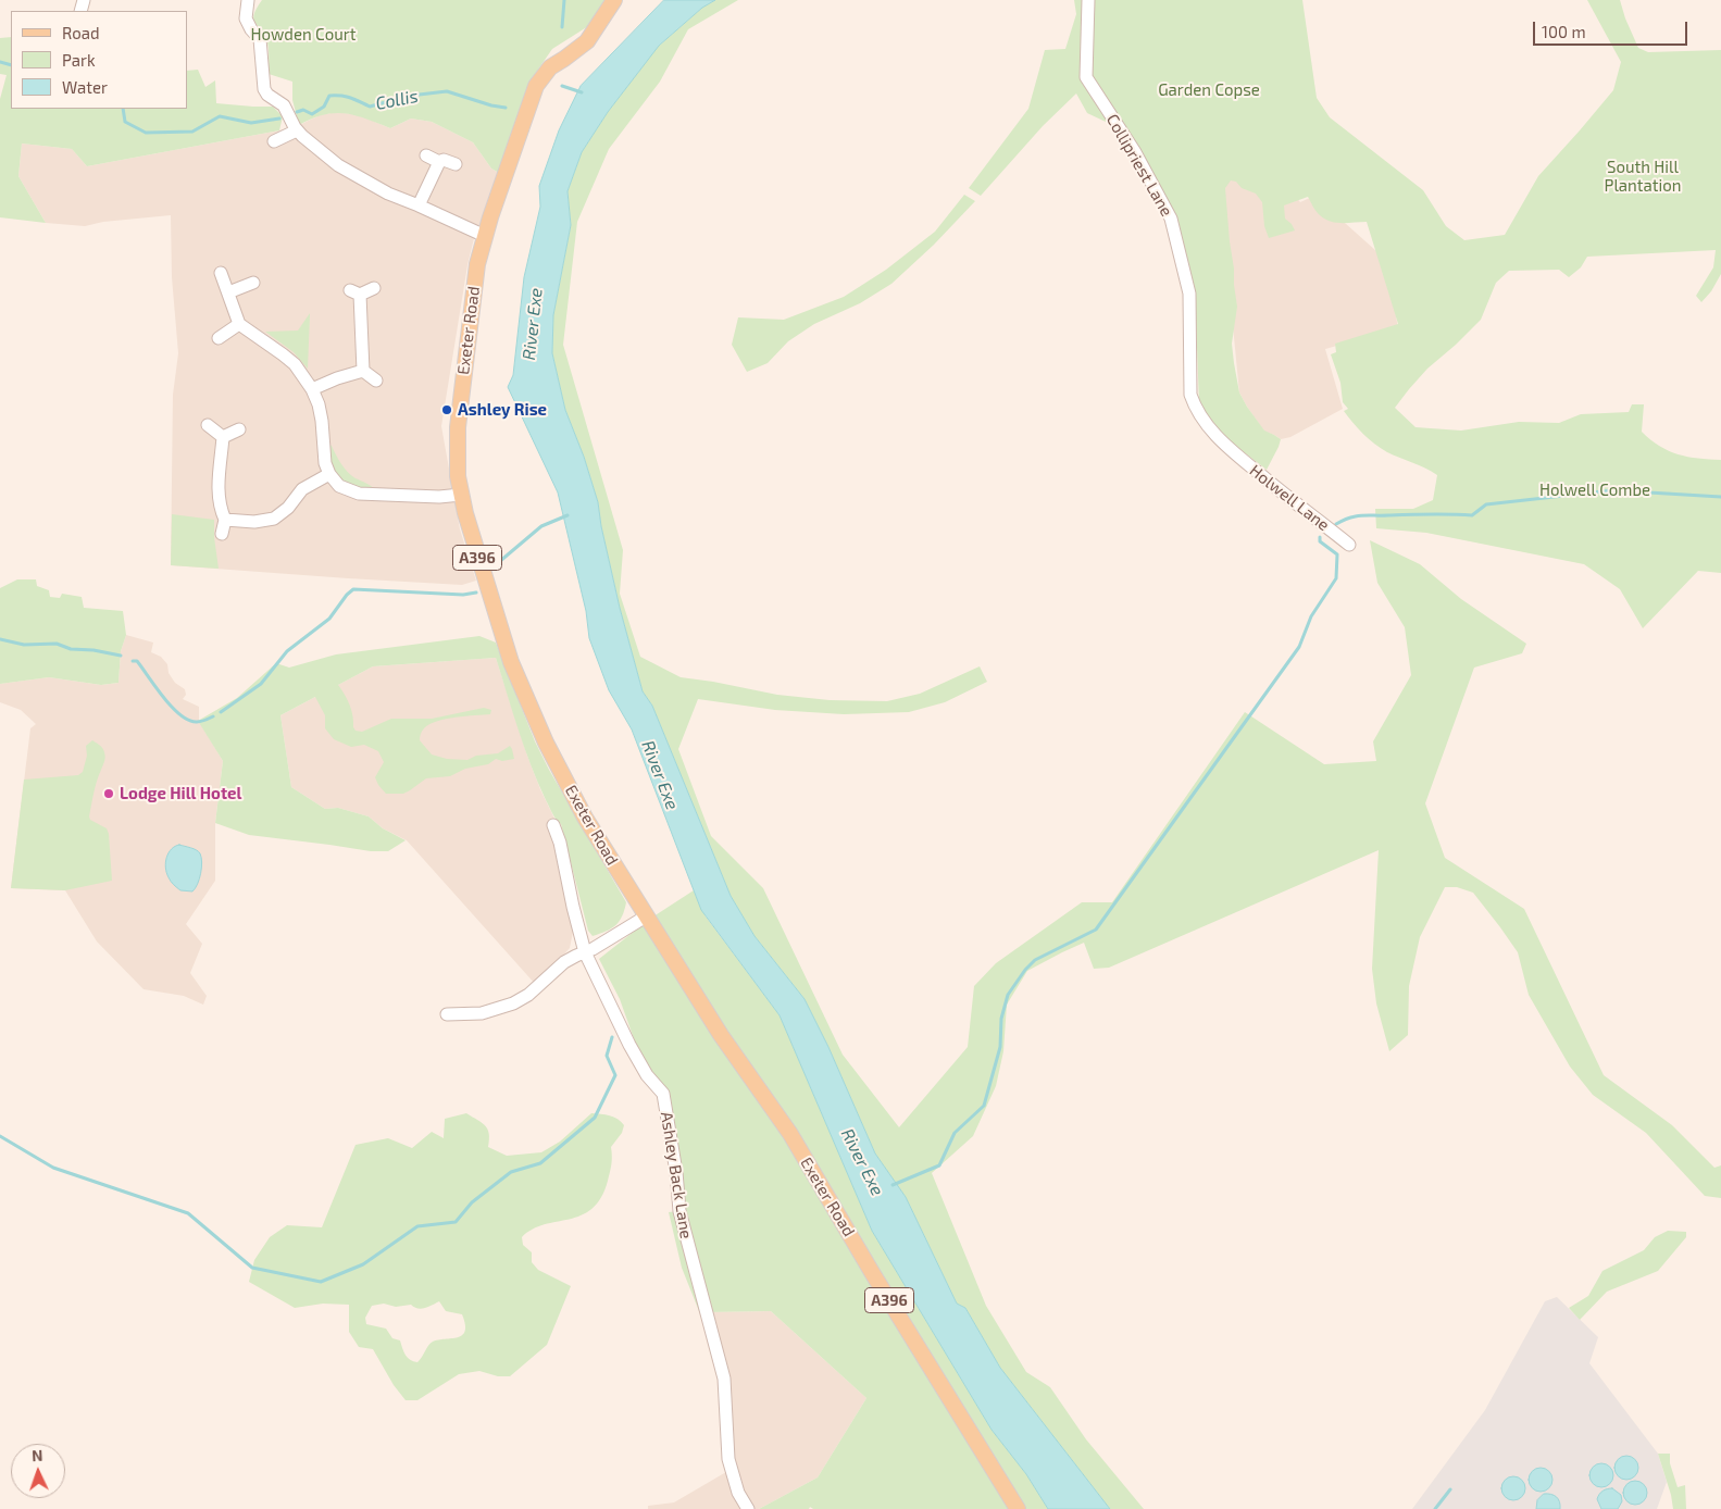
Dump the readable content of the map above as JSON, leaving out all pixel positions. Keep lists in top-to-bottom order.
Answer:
{
  "streets": {
    "main road": ["Exeter Road", "A396"],
    "street": ["Collipriest Lane", "Holwell Lane", "Ashley Back Lane"]
  },
  "crossings": [
    ["Collipriest Lane", "Holwell Lane"],
    ["Exeter Road", "Ashley Back Lane"]
  ],
  "water": ["Collis", "River Exe"],
  "parks": [
    "Howden Court",
    "Garden Copse",
    "South Hill Plantation",
    "Holwell Combe"
  ],
  "places": ["Ashley Rise", "Lodge Hill Hotel"],
  "legend": ["Road", "Park", "Water"],
  "scale_bar": "100 m",
  "north": "top"
}
